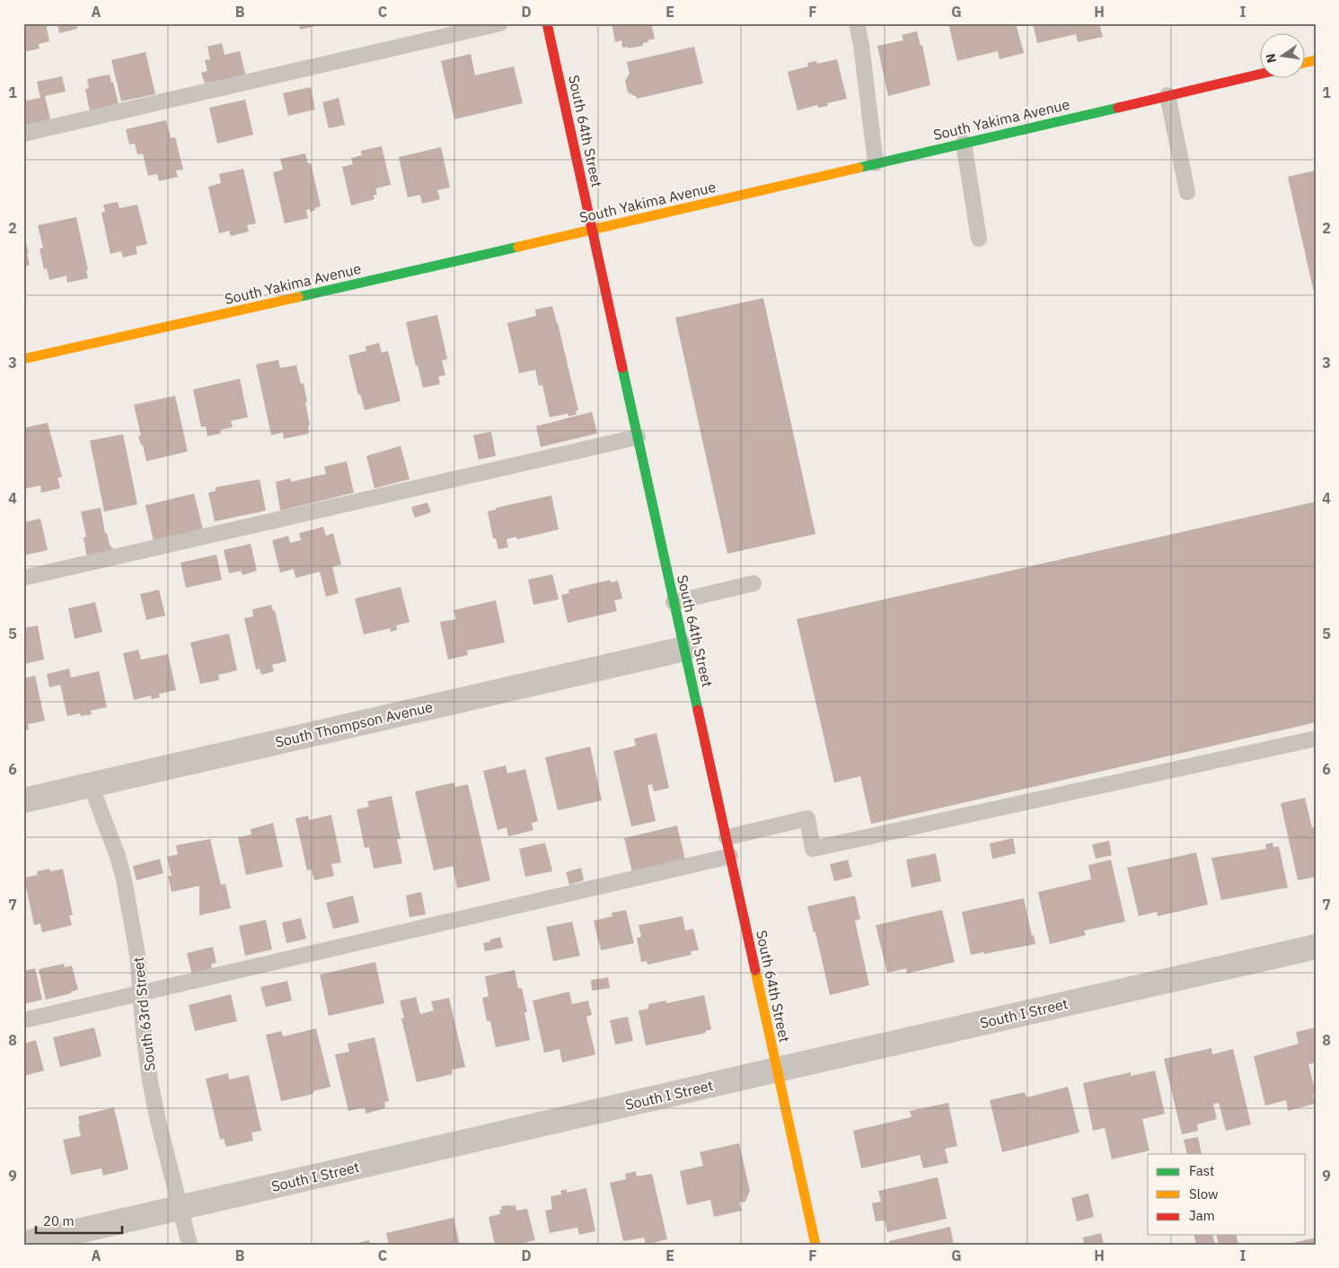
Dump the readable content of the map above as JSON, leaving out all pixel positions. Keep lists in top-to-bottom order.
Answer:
{
  "streets": {
    "main road": ["South Yakima Avenue", "South 64th Street"],
    "street": ["South Thompson Avenue", "South I Street"],
    "lane": ["South 63rd Street"]
  },
  "crossings": [
    ["South Yakima Avenue", "South 64th Street"],
    ["South 64th Street", "South Thompson Avenue"],
    ["South 64th Street", "South I Street"],
    ["South Thompson Avenue", "South 63rd Street"],
    ["South I Street", "South 63rd Street"]
  ],
  "legend": ["Fast", "Slow", "Jam"],
  "scale_bar": "20 m",
  "north": "left",
  "grid": {
    "columns": [
      "A",
      "B",
      "C",
      "D",
      "E",
      "F",
      "G",
      "H",
      "I"
    ],
    "rows": [
      "1",
      "2",
      "3",
      "4",
      "5",
      "6",
      "7",
      "8",
      "9"
    ]
  }
}
